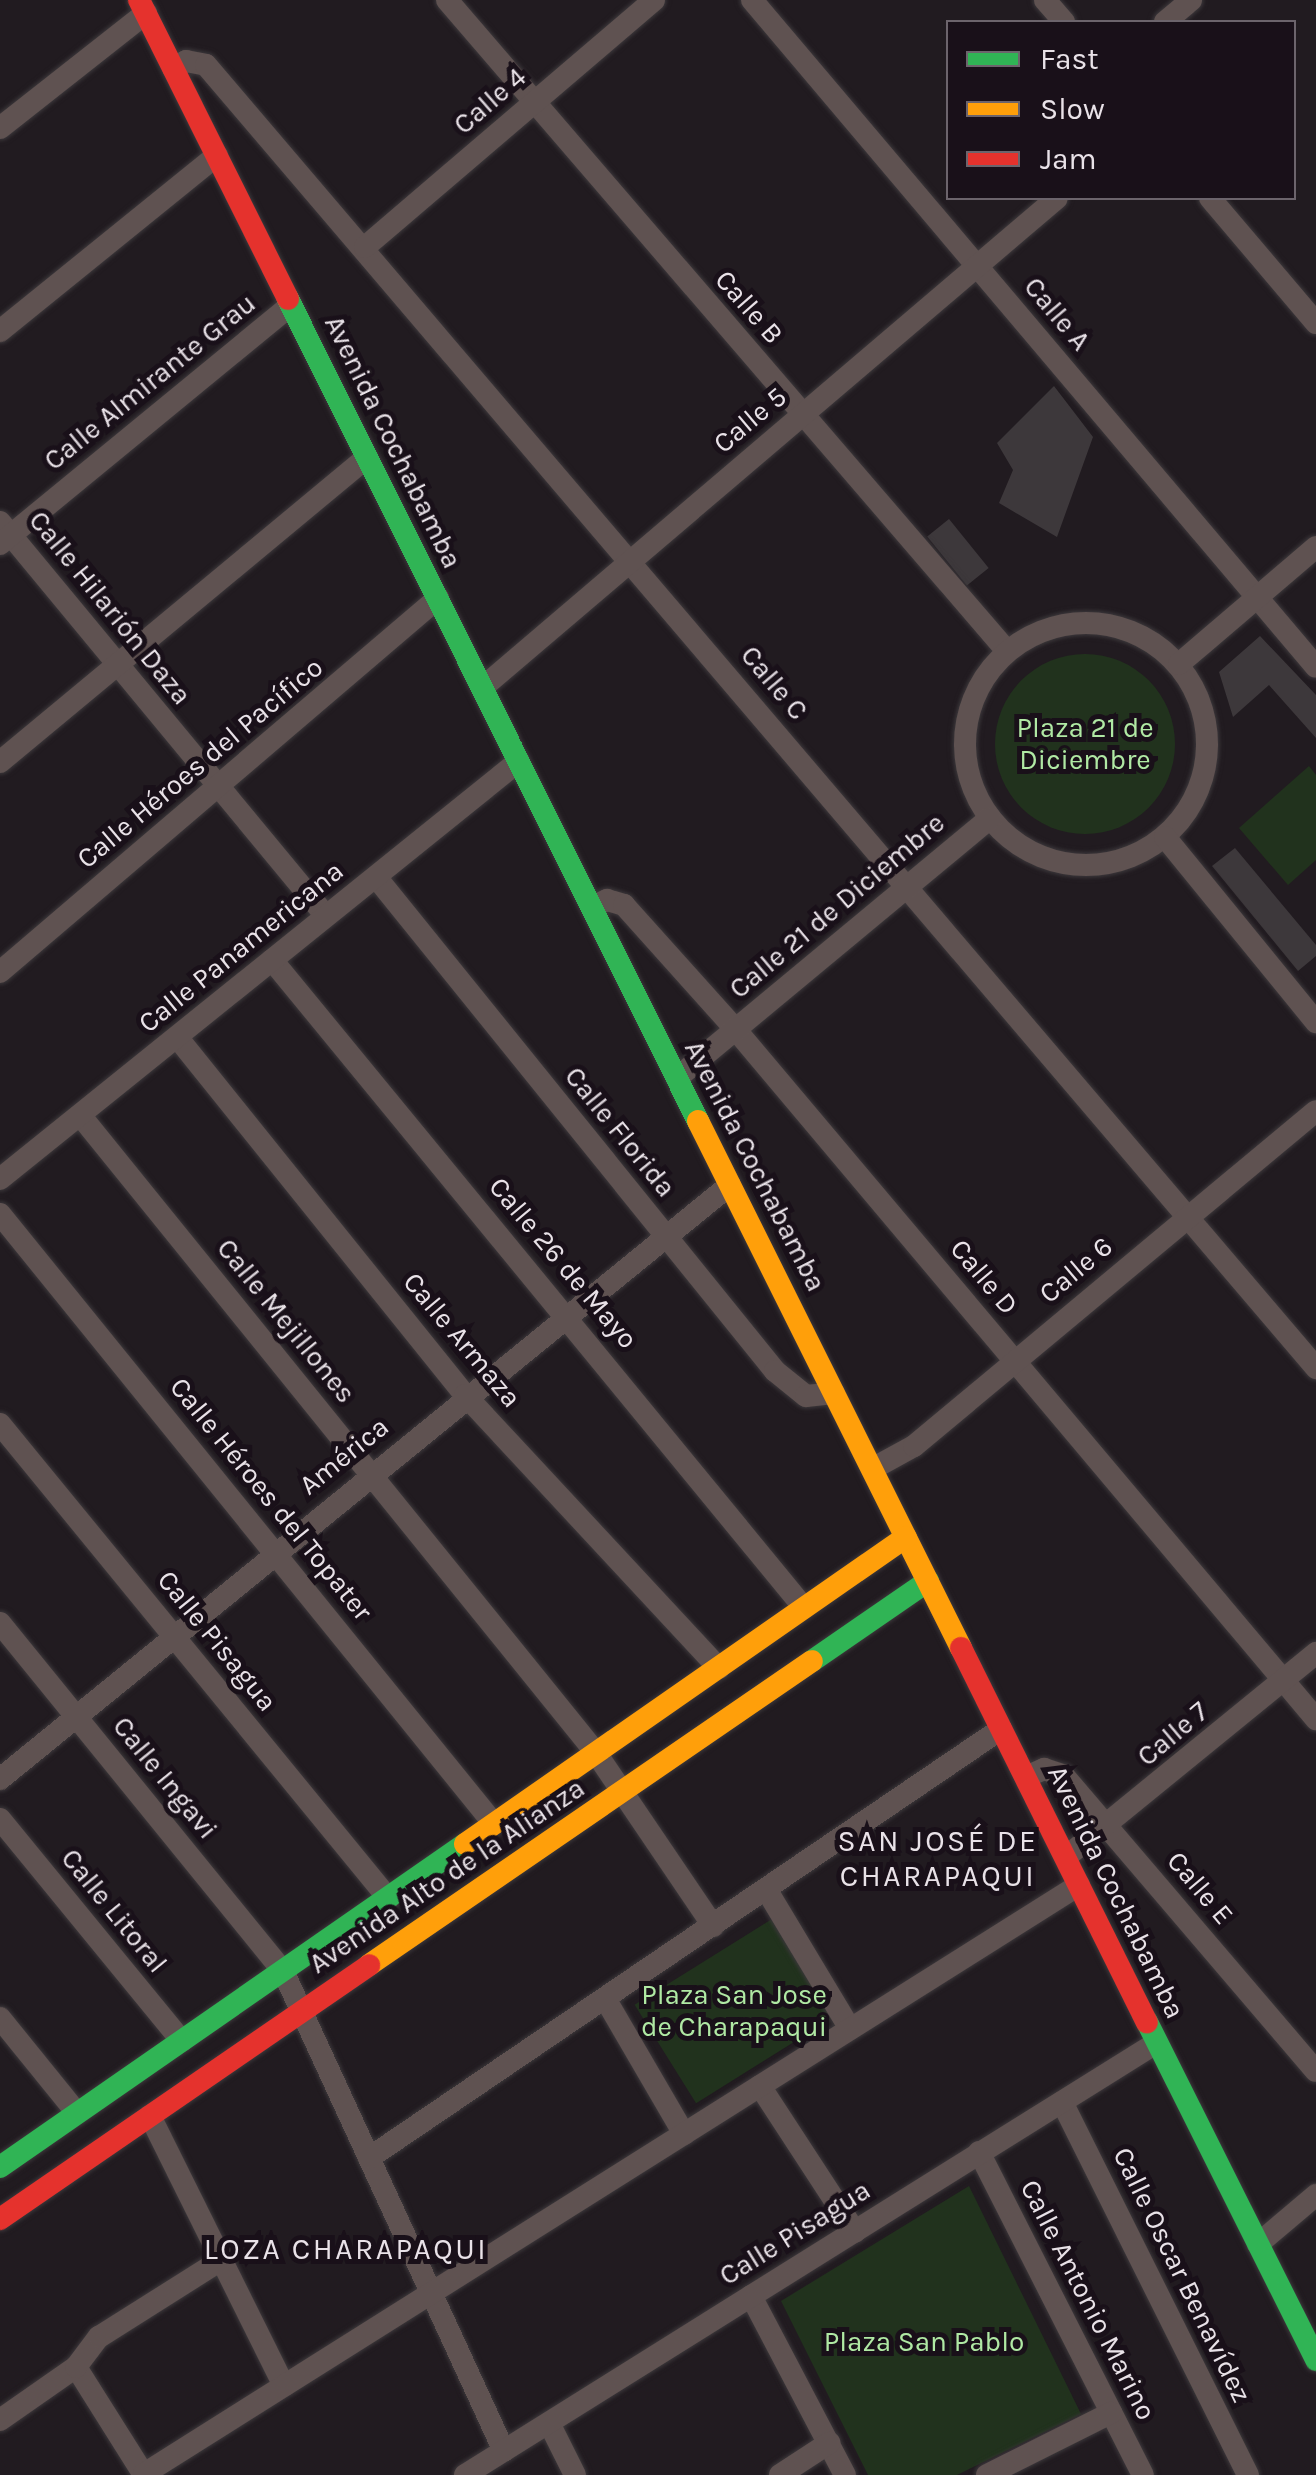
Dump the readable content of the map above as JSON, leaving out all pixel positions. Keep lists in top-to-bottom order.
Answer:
{
  "streets": {
    "street": [
      "Calle 4",
      "Calle B",
      "Calle A",
      "Calle Almirante Grau",
      "Calle 5",
      "Avenida Cochabamba",
      "Calle Hilarión Daza",
      "Calle C",
      "Calle Héroes del Pacífico",
      "Calle 21 de Diciembre",
      "Calle Panamericana",
      "Calle Florida",
      "Calle 26 de Mayo",
      "Calle 6",
      "Calle D",
      "Calle Mejillones",
      "Calle Armaza",
      "América",
      "Calle Héroes del Topater",
      "Calle Pisagua",
      "Calle 7",
      "Calle Ingavi",
      "Avenida Alto de la Alianza",
      "Calle E",
      "Calle Litoral",
      "Calle Oscar Benavídez",
      "Calle Antonio Marino"
    ]
  },
  "crossings": [
    ["Calle 4", "Calle B"],
    ["Calle 4", "Calle C"],
    ["Calle B", "Calle 5"],
    ["Calle B", "Calle 21 de Diciembre"],
    ["Calle A", "Calle 5"],
    ["Calle Almirante Grau", "Avenida Cochabamba"],
    ["Calle Almirante Grau", "Calle Hilarión Daza"],
    ["Calle 5", "Avenida Cochabamba"],
    ["Calle 5", "Calle C"],
    ["Avenida Cochabamba", "Calle C"],
    ["Avenida Cochabamba", "Calle Héroes del Pacífico"],
    ["Avenida Cochabamba", "Calle 21 de Diciembre"],
    ["Avenida Cochabamba", "Calle Panamericana"],
    ["Avenida Cochabamba", "Calle Florida"],
    ["Avenida Cochabamba", "Calle 6"],
    ["Avenida Cochabamba", "Calle D"],
    ["Avenida Cochabamba", "América"],
    ["Avenida Cochabamba", "Calle Pisagua"],
    ["Avenida Cochabamba", "Calle 7"],
    ["Avenida Cochabamba", "Avenida Alto de la Alianza"],
    ["Avenida Cochabamba", "Calle E"],
    ["Calle Hilarión Daza", "Calle Héroes del Pacífico"],
    ["Calle Hilarión Daza", "Calle Panamericana"],
    ["Calle C", "Calle 21 de Diciembre"],
    ["Calle C", "Calle 6"],
    ["Calle 21 de Diciembre", "Calle D"],
    ["Calle Panamericana", "Calle Florida"],
    ["Calle Panamericana", "Calle 26 de Mayo"],
    ["Calle Panamericana", "Calle Mejillones"],
    ["Calle Panamericana", "Calle Armaza"],
    ["Calle Florida", "América"],
    ["Calle 26 de Mayo", "América"],
    ["Calle 26 de Mayo", "Avenida Alto de la Alianza"],
    ["Calle 6", "Calle D"],
    ["Calle D", "Calle 7"],
    ["Calle Mejillones", "América"],
    ["Calle Mejillones", "Avenida Alto de la Alianza"],
    ["Calle Armaza", "América"],
    ["Calle Armaza", "Avenida Alto de la Alianza"],
    ["América", "Calle Héroes del Topater"],
    ["América", "Calle Pisagua"],
    ["América", "Calle Ingavi"],
    ["Calle Héroes del Topater", "Avenida Alto de la Alianza"],
    ["Calle Pisagua", "Calle Ingavi"],
    ["Calle Pisagua", "Avenida Alto de la Alianza"],
    ["Calle Pisagua", "Calle Oscar Benavídez"],
    ["Calle Pisagua", "Calle Antonio Marino"],
    ["Calle 7", "Calle E"],
    ["Calle Ingavi", "Avenida Alto de la Alianza"],
    ["Avenida Alto de la Alianza", "Calle Litoral"]
  ],
  "districts": ["SAN JOSÉ DE CHARAPAQUI", "LOZA CHARAPAQUI"],
  "parks": ["Plaza 21 de Diciembre", "Plaza San Jose de Charapaqui", "Plaza San Pablo"],
  "legend": ["Fast", "Slow", "Jam"]
}
